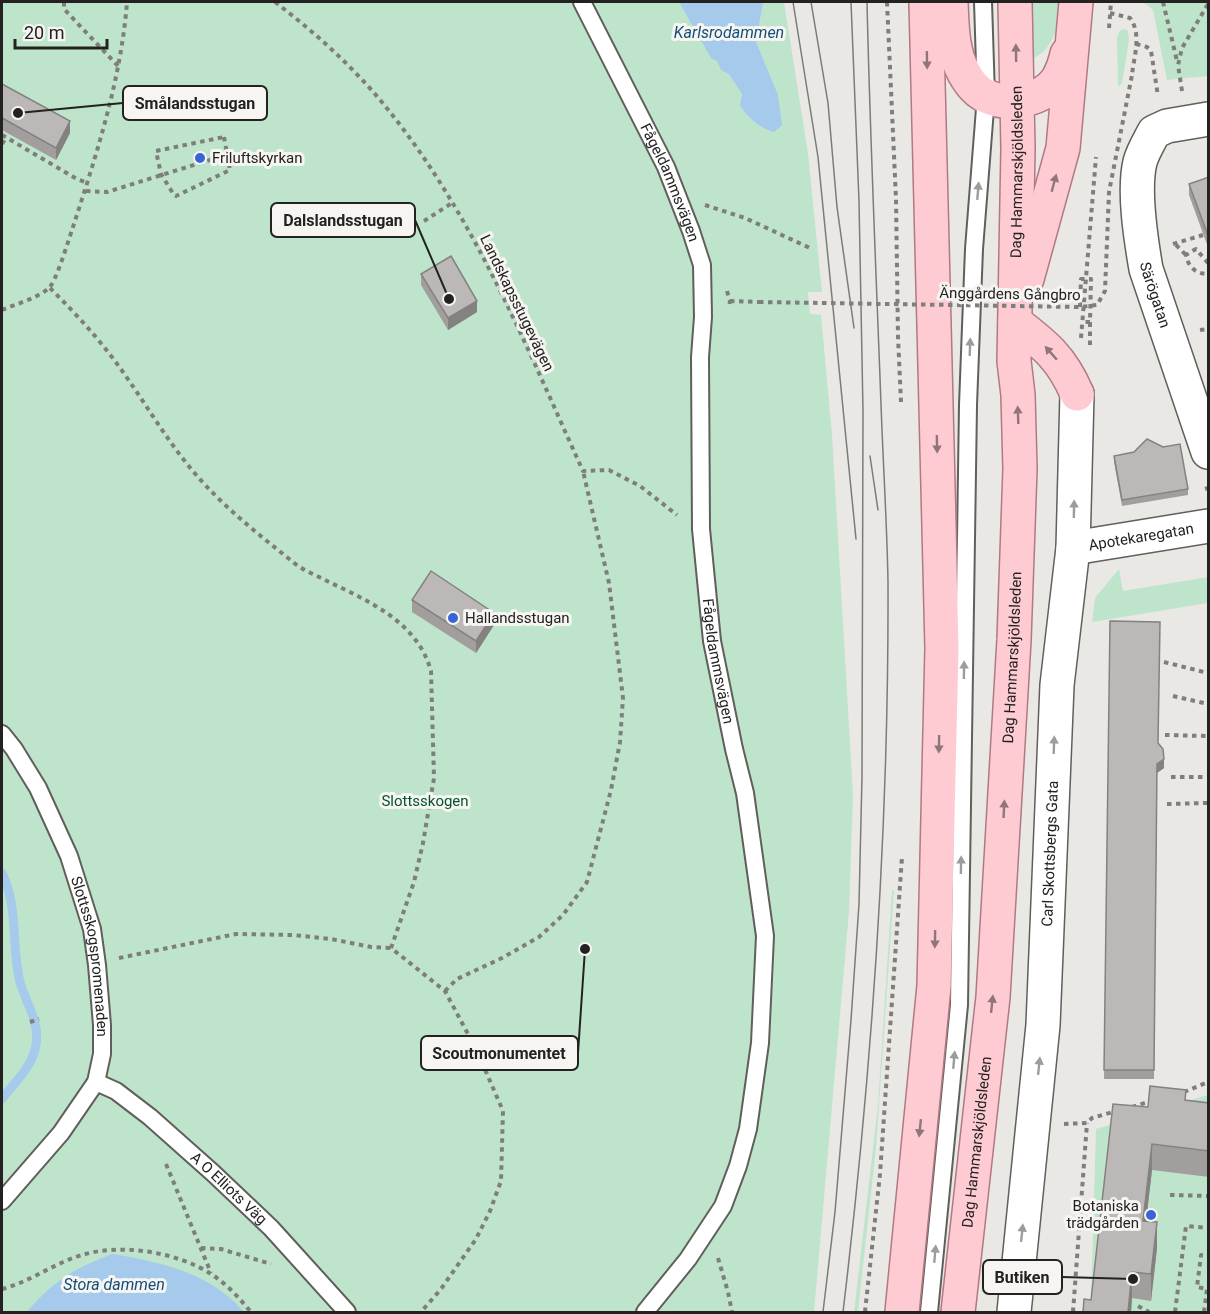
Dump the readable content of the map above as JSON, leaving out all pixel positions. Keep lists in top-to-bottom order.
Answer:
{
  "streets": {
    "main road": ["Dag Hammarskjöldsleden"],
    "street": ["Särögatan", "Apotekaregatan", "Carl Skottsbergs Gata"],
    "lane": ["Fågeldammsvägen", "Slottsskogspromenaden", "A O Elliots Väg"],
    "path": ["Änggårdens Gångbro", "Landskapsstugevägen"]
  },
  "crossings": [
    ["Apotekaregatan", "Carl Skottsbergs Gata"],
    ["Slottsskogspromenaden", "A O Elliots Väg"]
  ],
  "one_way": ["Carl Skottsbergs Gata"],
  "water": ["Karlsrodammen", "Stora dammen"],
  "parks": ["Slottsskogen"],
  "places": [
    "Smålandsstugan",
    "Friluftskyrkan",
    "Dalslandsstugan",
    "Hallandsstugan",
    "Scoutmonumentet",
    "Botaniska trädgården",
    "Butiken"
  ],
  "scale_bar": "20 m"
}
